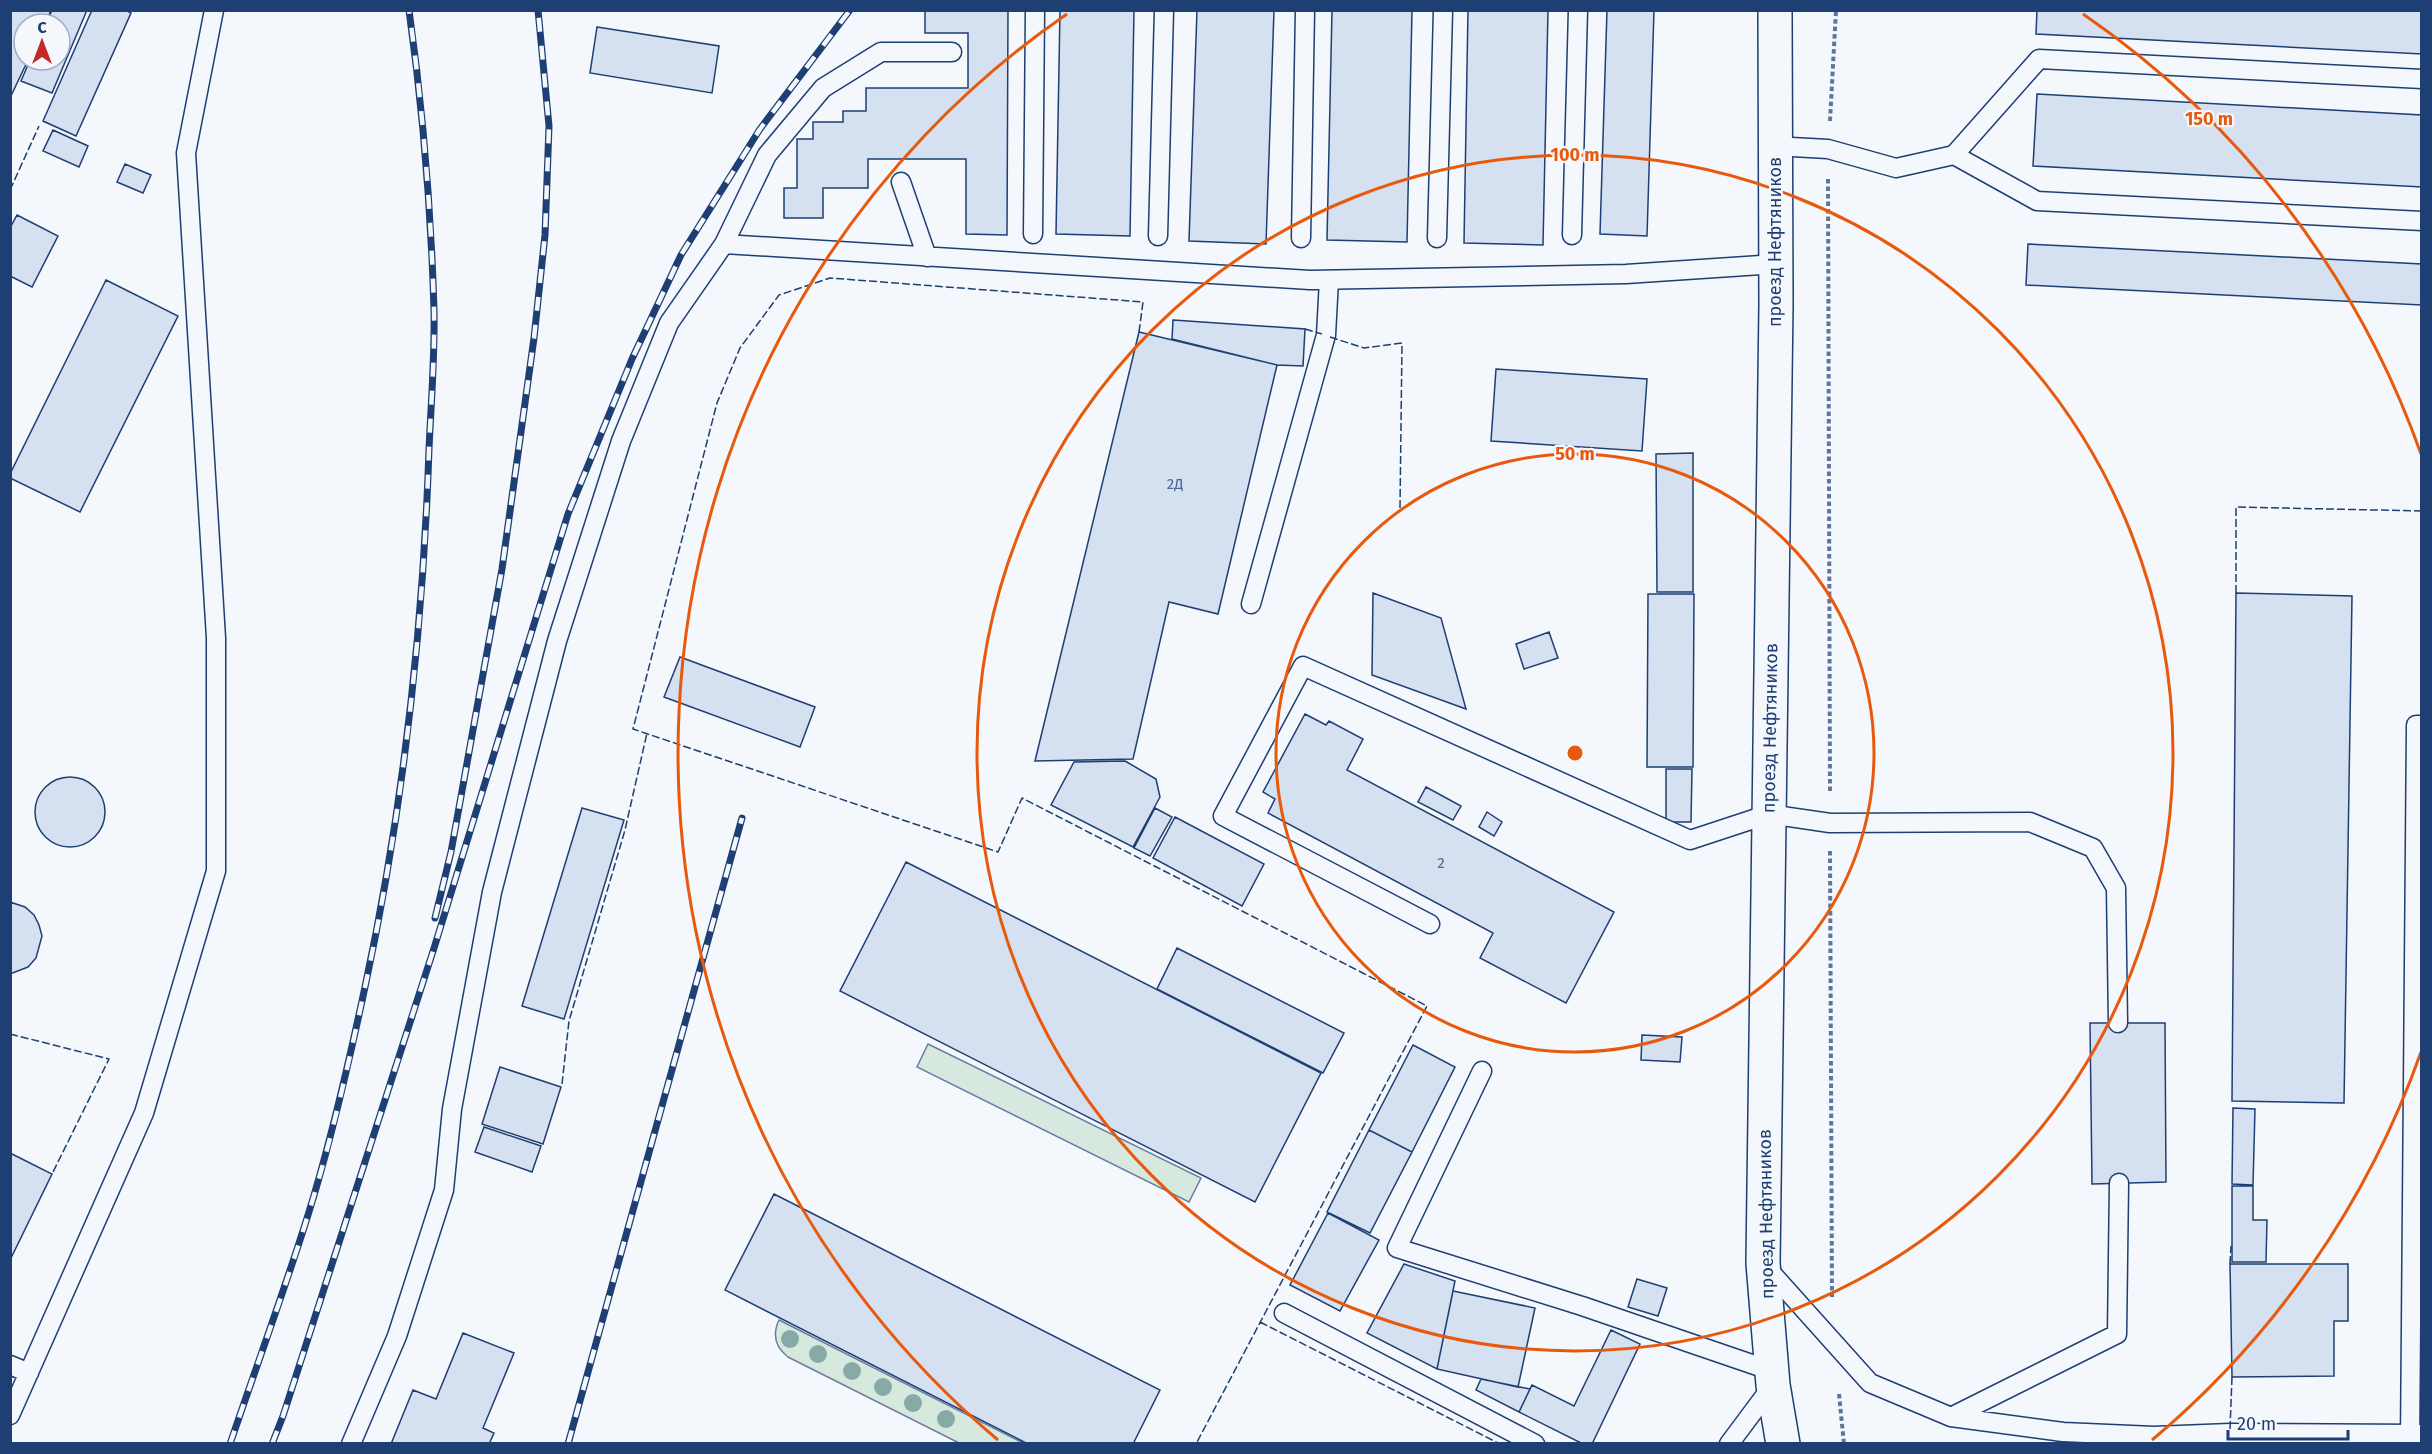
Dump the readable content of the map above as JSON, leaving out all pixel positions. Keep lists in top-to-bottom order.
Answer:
{
  "streets": {
    "street": ["проезд Нефтяников"]
  },
  "house_numbers": ["2Д", "2"],
  "scale_bar": "20 m",
  "north": "top",
  "rings": ["150 m", "100 m", "50 m"]
}
